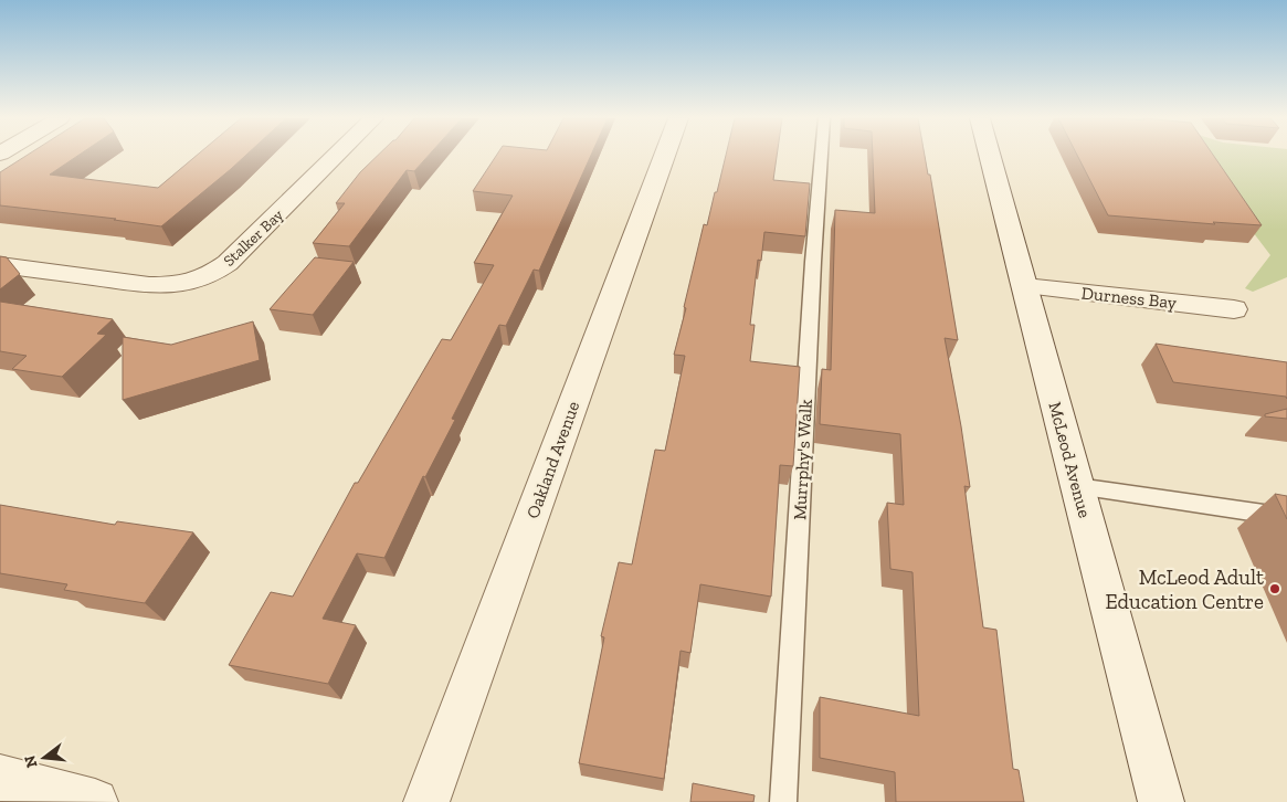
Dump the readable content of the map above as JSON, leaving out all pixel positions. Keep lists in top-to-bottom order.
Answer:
{
  "streets": {
    "street": [
      "Stalker Bay",
      "Durness Bay",
      "Oakland Avenue",
      "McLeod Avenue"
    ],
    "lane": ["Murrphy's Walk"]
  },
  "crossings": [
    ["Durness Bay", "McLeod Avenue"]
  ],
  "places": ["McLeod Adult Education Centre"],
  "north": "left"
}
